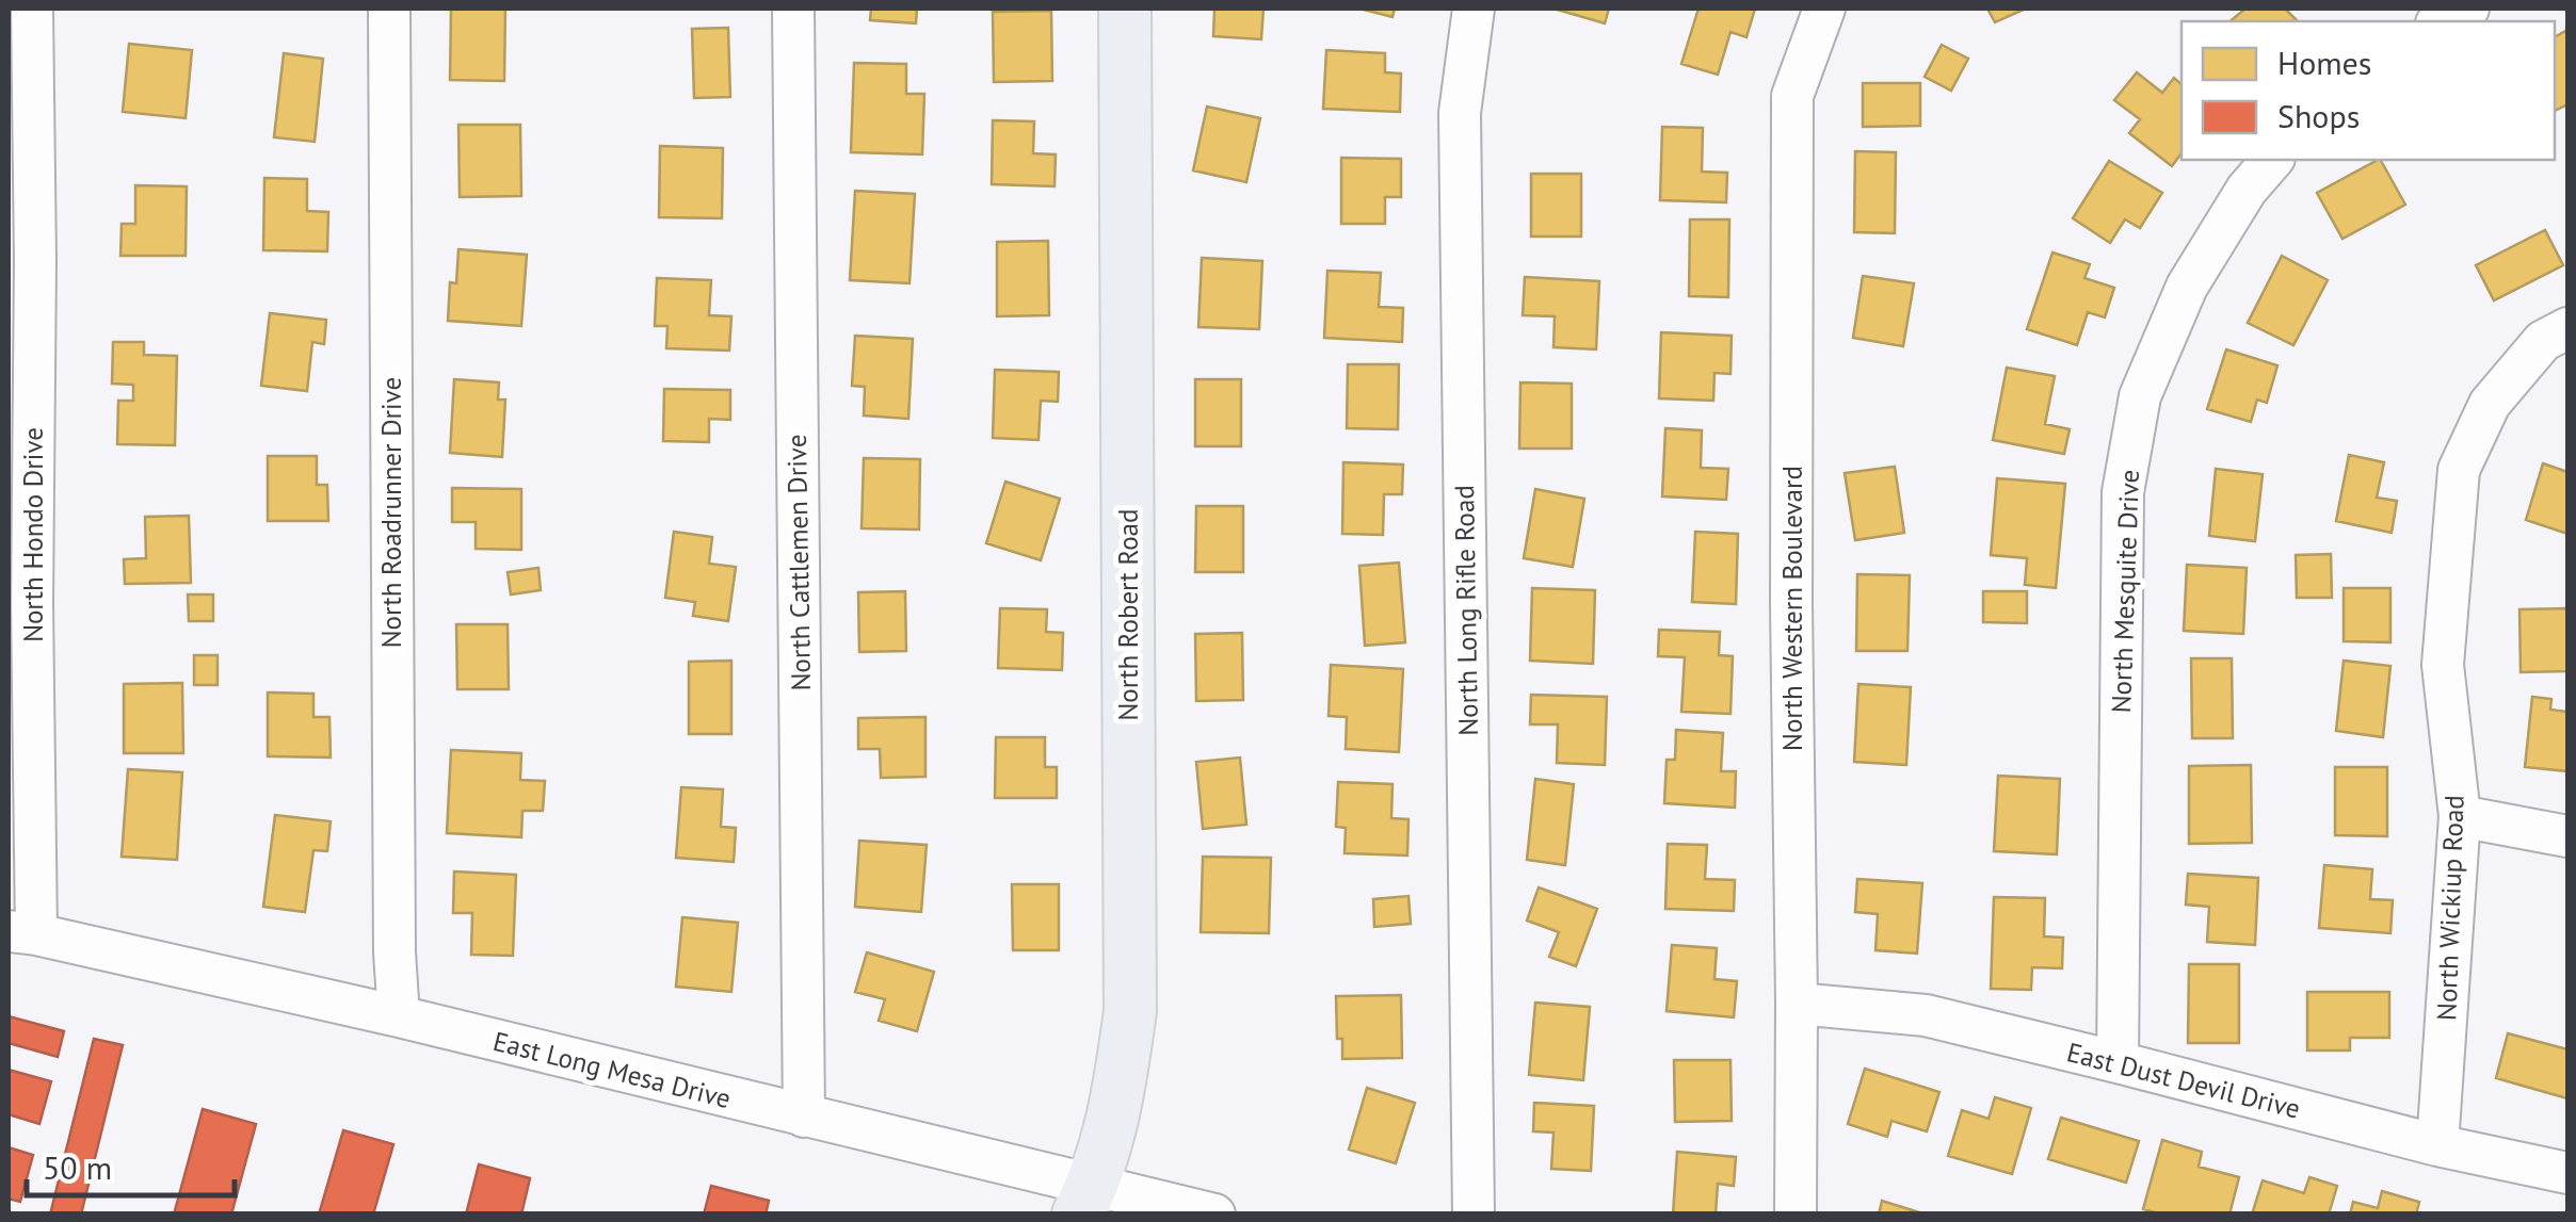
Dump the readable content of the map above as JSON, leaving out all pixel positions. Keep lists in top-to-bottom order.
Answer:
{
  "streets": {
    "main road": ["North Robert Road"],
    "street": [
      "North Roadrunner Drive",
      "North Hondo Drive",
      "North Cattlemen Drive",
      "North Mesquite Drive",
      "North Western Boulevard",
      "North Long Rifle Road",
      "North Wickiup Road",
      "East Long Mesa Drive",
      "East Dust Devil Drive"
    ]
  },
  "crossings": [
    ["North Roadrunner Drive", "East Long Mesa Drive"],
    ["North Hondo Drive", "East Long Mesa Drive"],
    ["North Cattlemen Drive", "East Long Mesa Drive"],
    ["North Mesquite Drive", "East Dust Devil Drive"],
    ["North Western Boulevard", "East Dust Devil Drive"],
    ["North Robert Road", "East Long Mesa Drive"],
    ["North Wickiup Road", "East Dust Devil Drive"]
  ],
  "legend": ["Homes", "Shops"],
  "scale_bar": "50 m"
}
